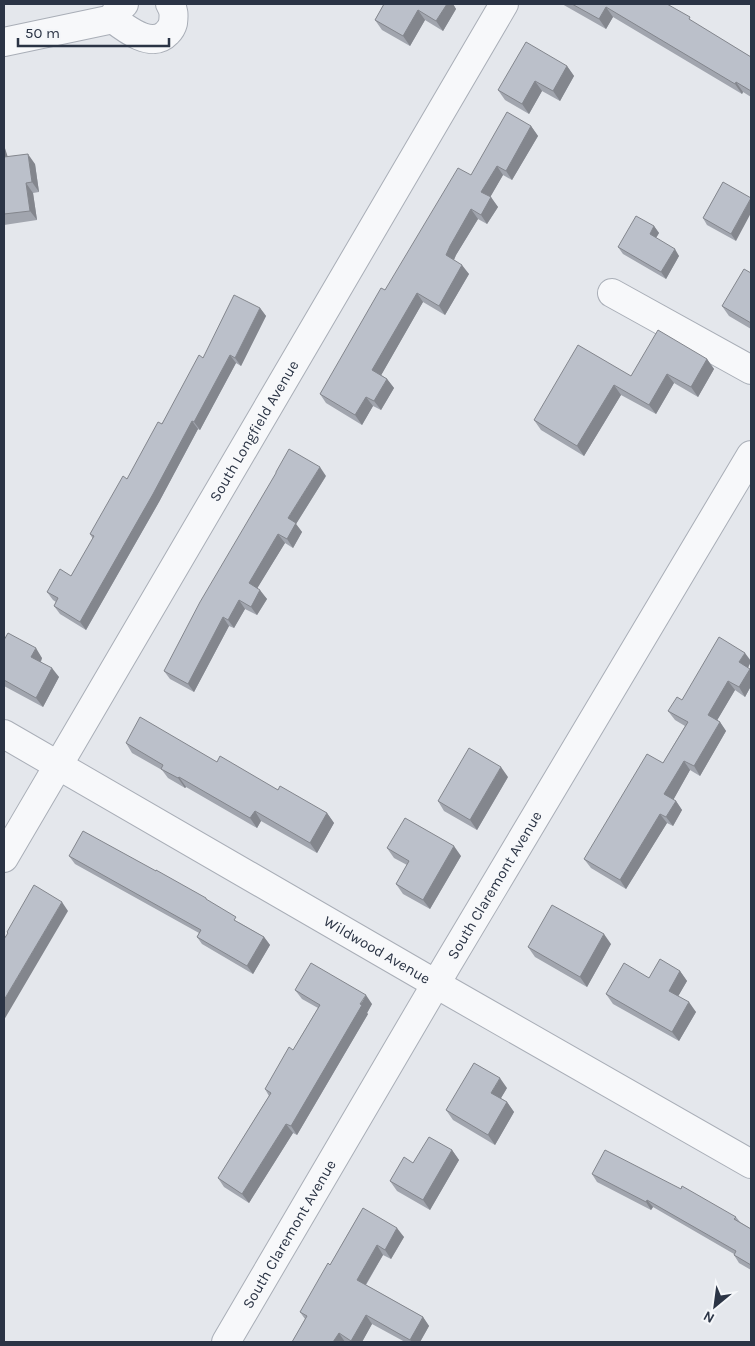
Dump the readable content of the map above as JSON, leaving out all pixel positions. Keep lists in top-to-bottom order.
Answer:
{
  "streets": {
    "street": ["South Longfield Avenue", "South Claremont Avenue", "Wildwood Avenue"]
  },
  "crossings": [
    ["South Longfield Avenue", "Wildwood Avenue"],
    ["South Claremont Avenue", "Wildwood Avenue"]
  ],
  "scale_bar": "50 m",
  "north": "bottom left"
}
